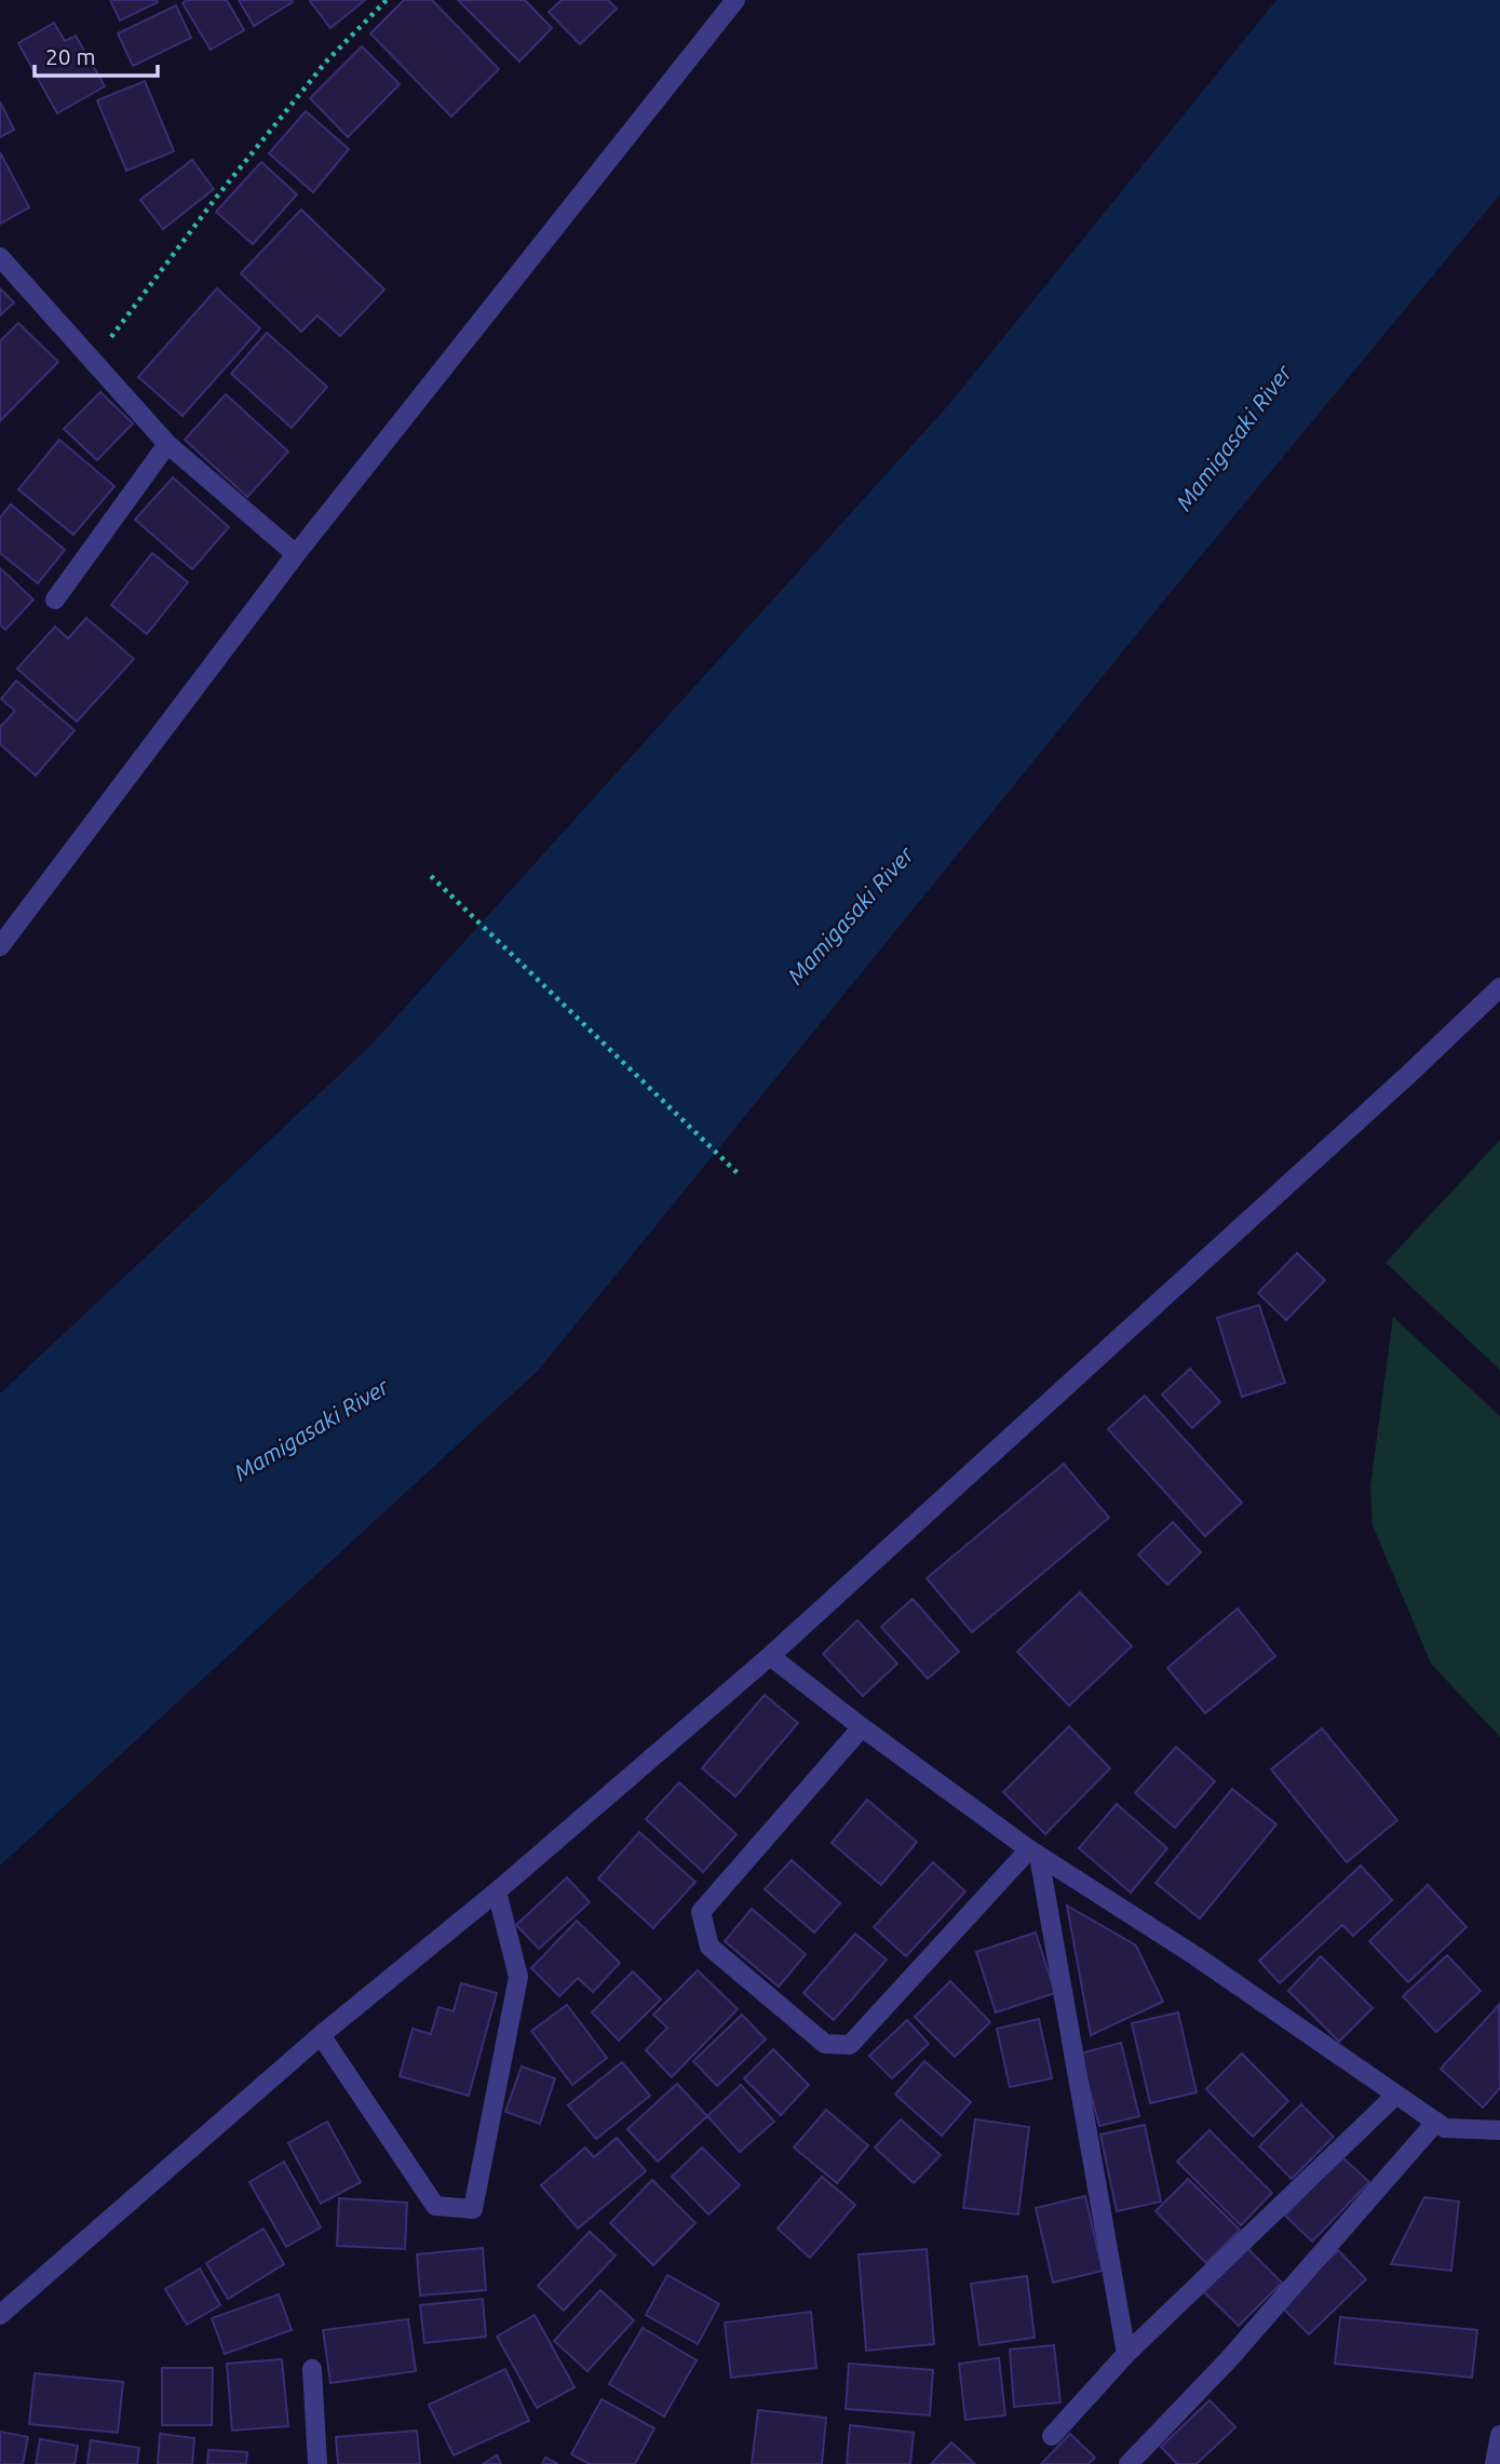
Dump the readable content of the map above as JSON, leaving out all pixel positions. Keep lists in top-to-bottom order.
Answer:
{
  "water": ["Mamigasaki River"],
  "scale_bar": "20 m"
}
